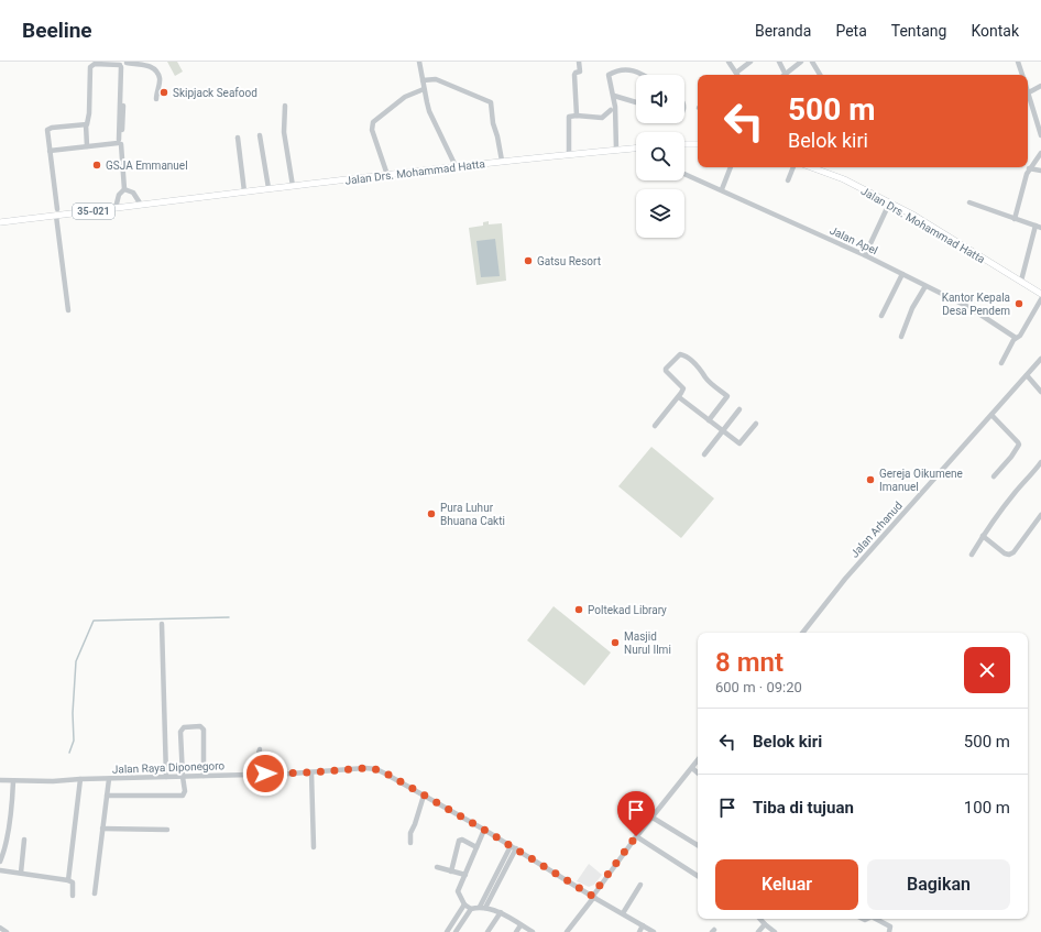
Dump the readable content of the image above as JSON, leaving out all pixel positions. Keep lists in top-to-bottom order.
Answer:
{
  "streets": {
    "main road": ["Jalan Drs. Mohammad Hatta", "35-021"],
    "street": ["Jalan Apel", "Jalan Arhanud", "Jalan Raya Diponegoro"]
  },
  "crossings": [
    ["Jalan Drs. Mohammad Hatta", "35-021"]
  ],
  "places": [
    "Skipjack Seafood",
    "GSJA Emmanuel",
    "Gatsu Resort",
    "Kantor Kepala Desa Pendem",
    "Gereja Oikumene Imanuel",
    "Pura Luhur Bhuana Cakti",
    "Poltekad Library",
    "Masjid Nurul Ilmi"
  ],
  "page": {
    "header": "Beeline",
    "nav": [
      "Beranda",
      "Peta",
      "Tentang",
      "Kontak"
    ],
    "turn": ["500 m", "Belok kiri"],
    "heading": ["8 mnt", "600 m · 09:20"],
    "list": [
      {
        "name": "Belok kiri",
        "value": "500 m"
      },
      {
        "name": "Tiba di tujuan",
        "value": "100 m"
      }
    ],
    "buttons": ["Keluar", "Bagikan"]
  }
}
